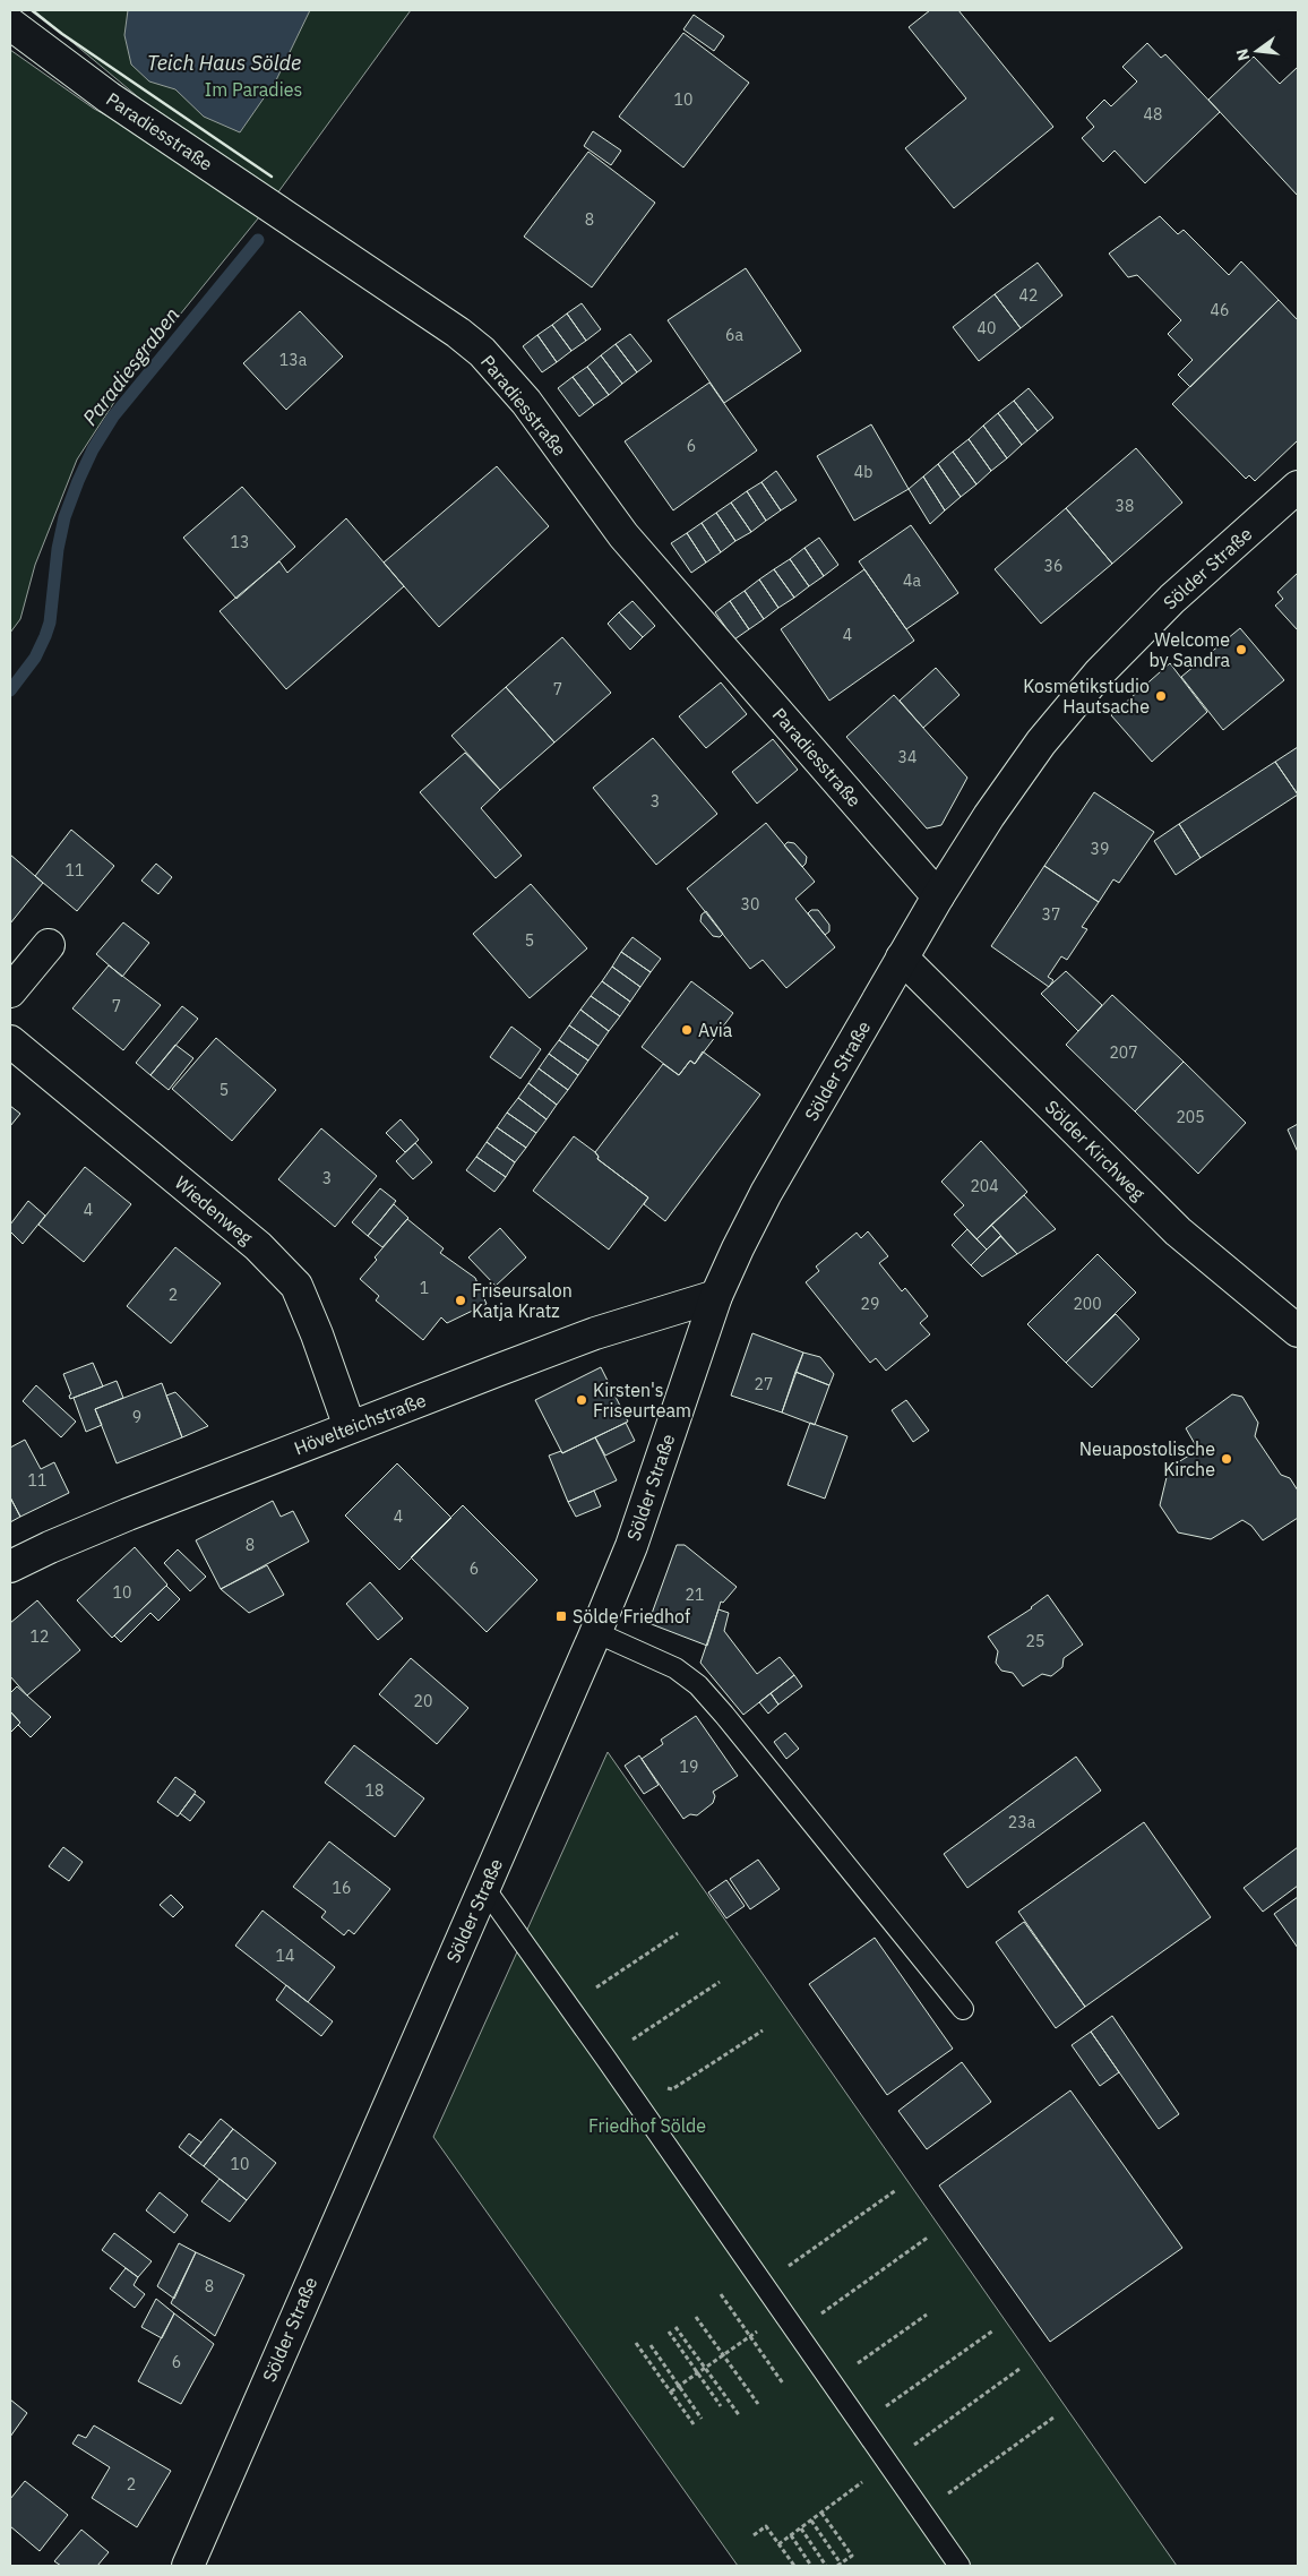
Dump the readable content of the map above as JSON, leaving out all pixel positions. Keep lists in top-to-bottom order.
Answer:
{
  "streets": {
    "street": [
      "Paradiesstraße",
      "Sölder Straße",
      "Sölder Kirchweg",
      "Wiedenweg",
      "Hövelteichstraße"
    ]
  },
  "crossings": [
    ["Paradiesstraße", "Sölder Straße"],
    ["Sölder Straße", "Sölder Kirchweg"],
    ["Sölder Straße", "Hövelteichstraße"],
    ["Wiedenweg", "Hövelteichstraße"]
  ],
  "water": ["Teich Haus Sölde", "Paradiesgraben"],
  "parks": ["Im Paradies", "Friedhof Sölde"],
  "places": {
    "other": [
      "Welcome by Sandra",
      "Kosmetikstudio Hautsache",
      "Avia",
      "Friseursalon Katja Kratz",
      "Kirsten's Friseurteam",
      "Neuapostolische Kirche"
    ],
    "transit": ["Sölde Friedhof"]
  },
  "house_numbers": [
    "10",
    "48",
    "8",
    "42",
    "46",
    "40",
    "6a",
    "13a",
    "6",
    "4b",
    "38",
    "13",
    "36",
    "4a",
    "4",
    "7",
    "34",
    "3",
    "39",
    "11",
    "30",
    "37",
    "5",
    "7",
    "207",
    "5",
    "205",
    "3",
    "204",
    "4",
    "1",
    "2",
    "29",
    "200",
    "27",
    "9",
    "11",
    "4",
    "8",
    "6",
    "10",
    "21",
    "12",
    "25",
    "20",
    "19",
    "18",
    "23a",
    "16",
    "14",
    "10",
    "8",
    "6",
    "2"
  ],
  "north": "left"
}
